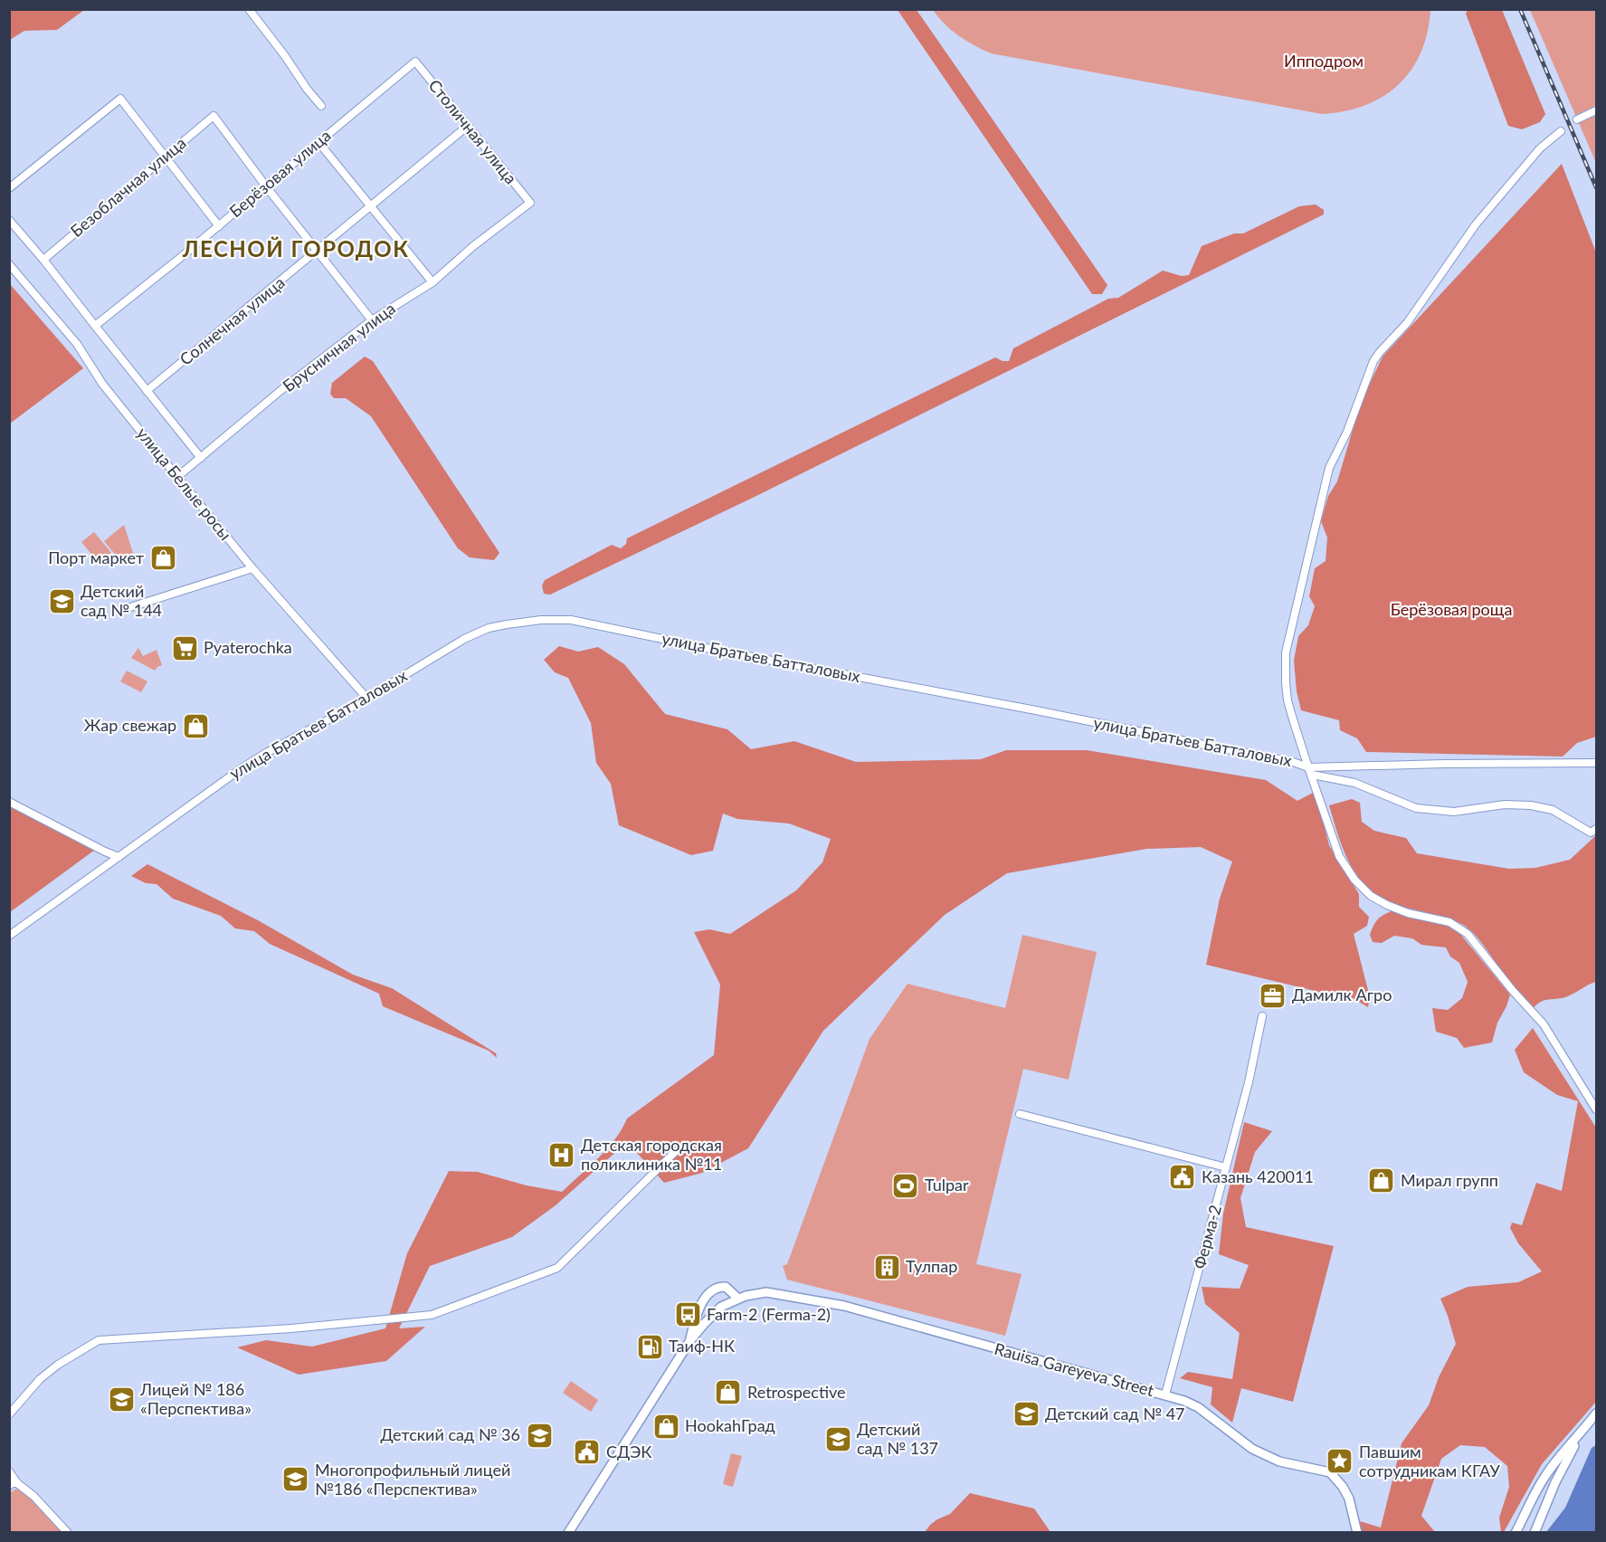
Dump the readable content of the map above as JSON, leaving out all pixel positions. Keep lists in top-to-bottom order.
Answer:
{
  "streets": {
    "street": [
      "Столичная улица",
      "Берёзовая улица",
      "Безоблачная улица",
      "Солнечная улица",
      "Брусничная улица",
      "улица Белые росы",
      "улица Братьев Батталовых",
      "Ферма-2",
      "Rauisa Gareyeva Street"
    ]
  },
  "crossings": [
    ["Столичная улица", "Берёзовая улица"],
    ["Столичная улица", "Солнечная улица"],
    ["Столичная улица", "Брусничная улица"],
    ["Берёзовая улица", "Безоблачная улица"],
    ["Брусничная улица", "улица Белые росы"],
    ["улица Белые росы", "улица Братьев Батталовых"],
    ["Ферма-2", "Rauisa Gareyeva Street"]
  ],
  "districts": ["ЛЕСНОЙ ГОРОДОК"],
  "parks": ["Ипподром", "Берёзовая роща"],
  "places": {
    "shop": [
      "Порт маркет",
      "Жар свежар",
      "Мирал групп",
      "Retrospective",
      "HookahГрад"
    ],
    "school or university": [
      "Детский сад № 144",
      "Лицей № 186 «Перспектива»",
      "Детский сад № 47",
      "Детский сад № 36",
      "Детский сад № 137",
      "Многопрофильный лицей №186 «Перспектива»"
    ],
    "supermarket": ["Pyaterochka"],
    "office": ["Дамилк Агро"],
    "hospital": ["Детская городская поликлиника №11"],
    "public building": ["Казань 420011", "СДЭК"],
    "sports": ["Tulpar"],
    "building": ["Тулпар"],
    "bus stop": ["Farm-2 (Ferma-2)"],
    "fuel station": ["Таиф-НК"],
    "place": ["Павшим сотрудникам КГАУ"]
  }
}
